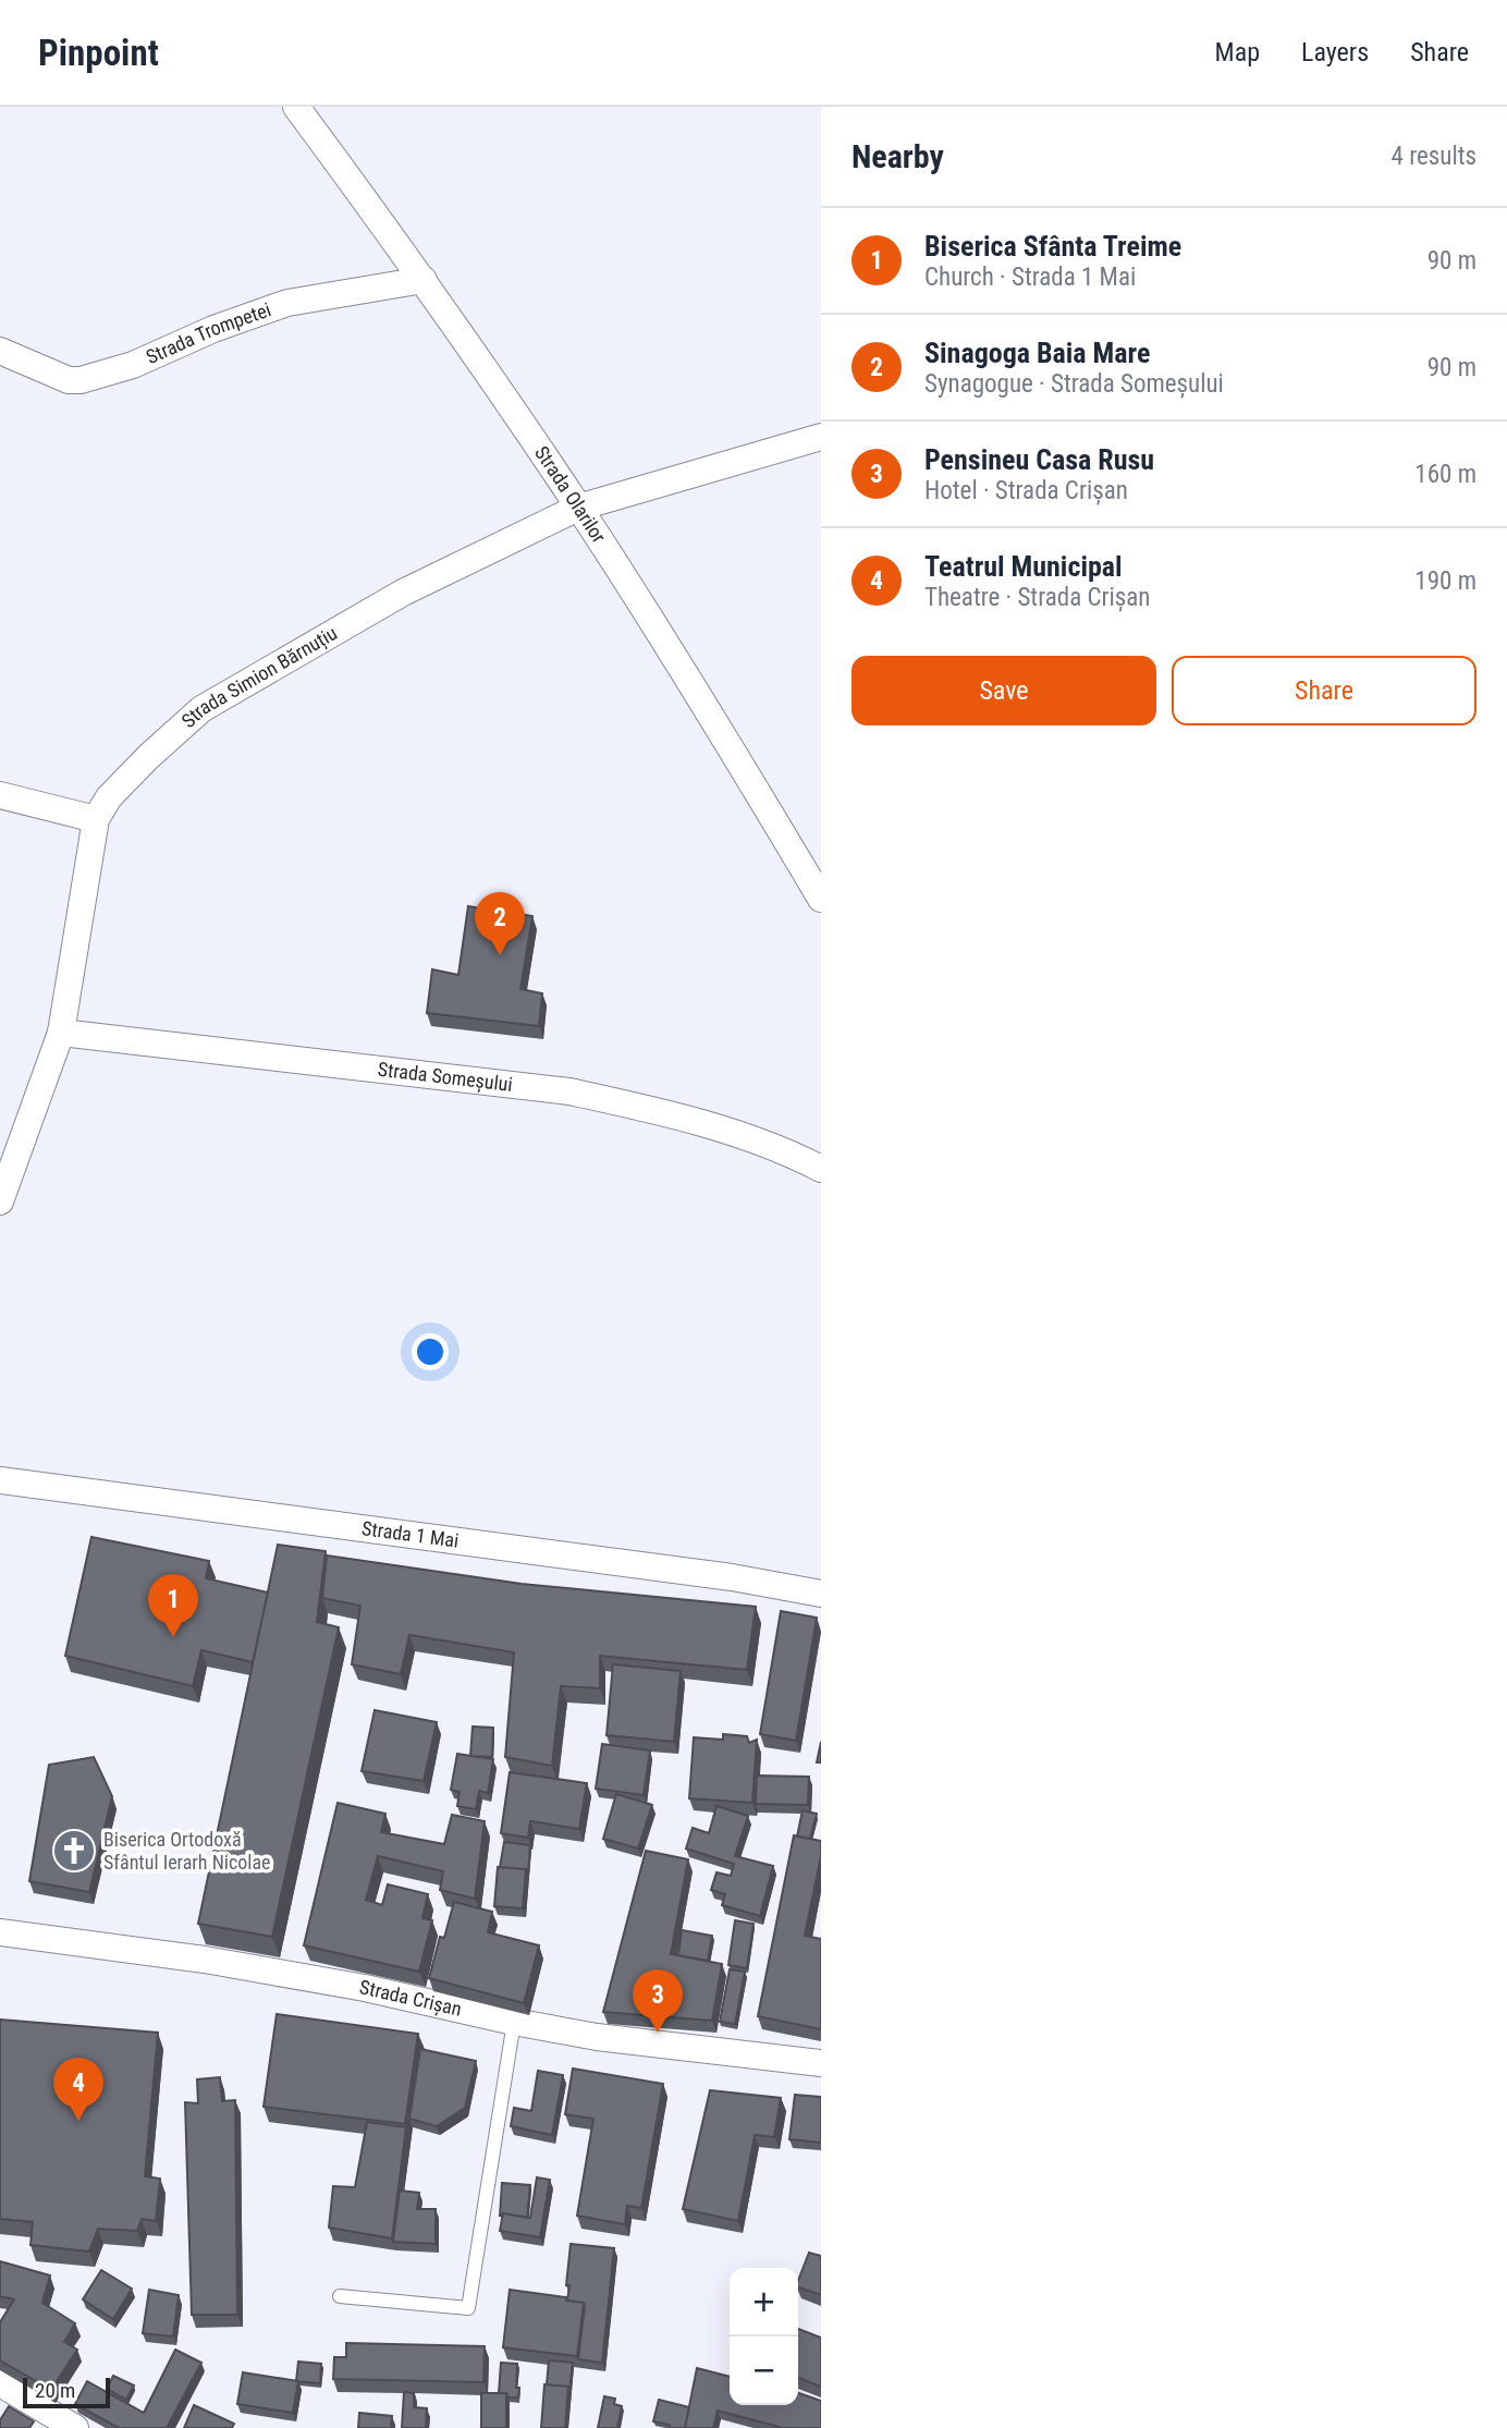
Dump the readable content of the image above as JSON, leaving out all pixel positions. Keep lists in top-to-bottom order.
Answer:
{
  "streets": {
    "street": [
      "Strada Trompetei",
      "Strada Olarilor",
      "Strada Simion Bărnuțiu",
      "Strada Someșului",
      "Strada 1 Mai",
      "Strada Crișan"
    ]
  },
  "crossings": [
    ["Strada Trompetei", "Strada Olarilor"],
    ["Strada Olarilor", "Strada Simion Bărnuțiu"],
    ["Strada Simion Bărnuțiu", "Strada Someșului"]
  ],
  "places": {
    "church": ["Biserica Ortodoxă Sfântul Ierarh Nicolae"]
  },
  "scale_bar": "20 m",
  "page": {
    "header": "Pinpoint",
    "nav": ["Map", "Layers", "Share"],
    "heading": ["Nearby", "4 results"],
    "list": [
      {
        "mark": "1",
        "name": "Biserica Sfânta Treime",
        "note": "Church · Strada 1 Mai",
        "value": "90 m"
      },
      {
        "mark": "2",
        "name": "Sinagoga Baia Mare",
        "note": "Synagogue · Strada Someșului",
        "value": "90 m"
      },
      {
        "mark": "3",
        "name": "Pensineu Casa Rusu",
        "note": "Hotel · Strada Crișan",
        "value": "160 m"
      },
      {
        "mark": "4",
        "name": "Teatrul Municipal",
        "note": "Theatre · Strada Crișan",
        "value": "190 m"
      }
    ],
    "buttons": ["Save", "Share"],
    "pins": [
      "2",
      "1",
      "3",
      "4"
    ],
    "map_buttons": ["+", "−"],
    "scale": "20 m"
  }
}
